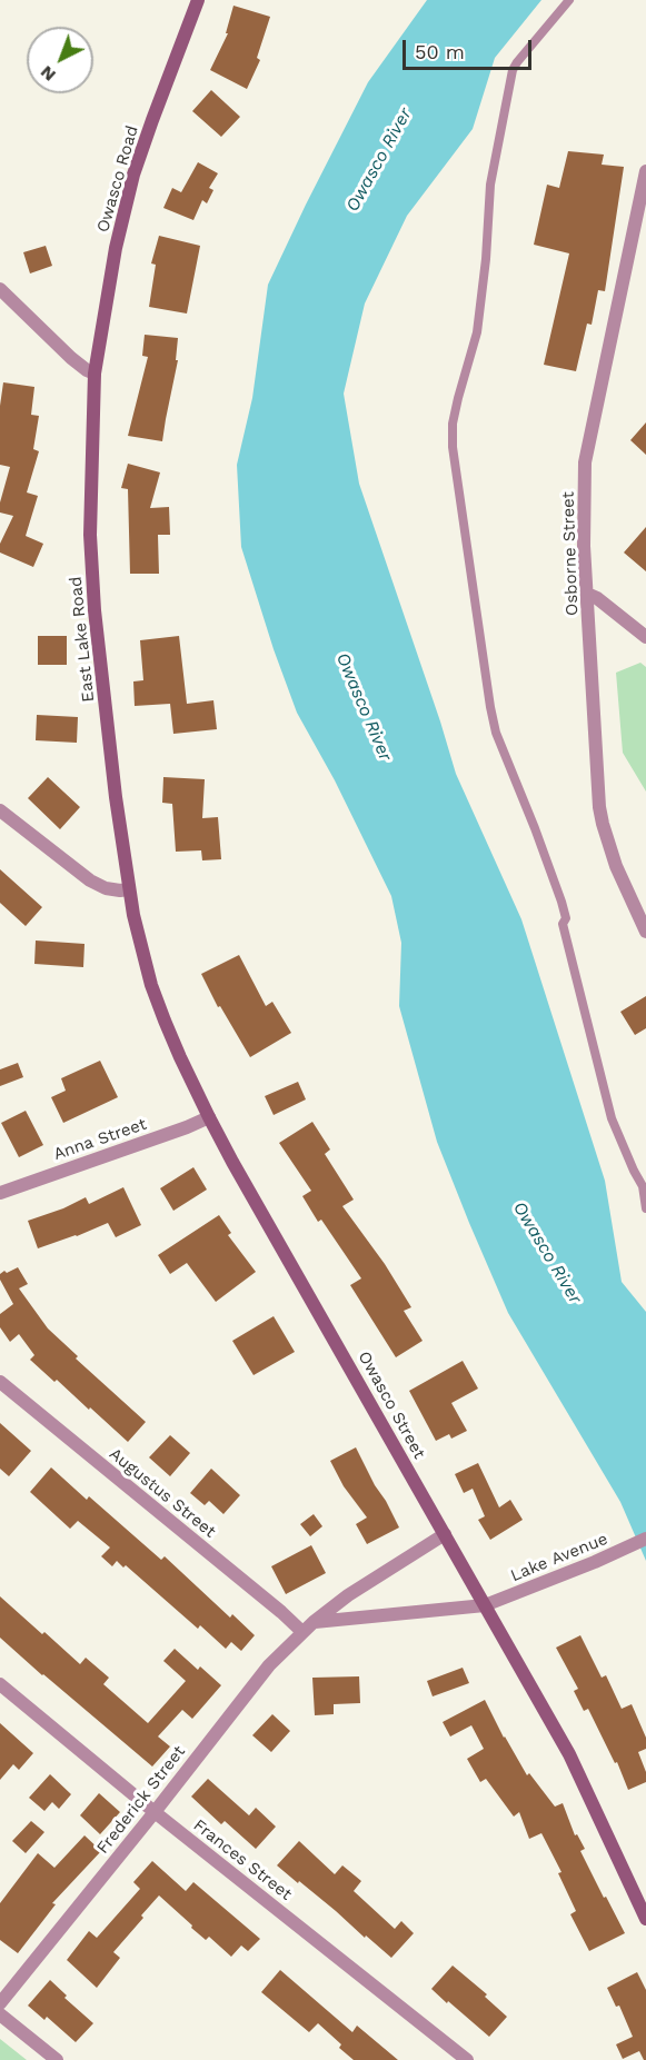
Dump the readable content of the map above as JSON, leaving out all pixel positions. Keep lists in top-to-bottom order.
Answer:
{
  "streets": {
    "main road": ["Owasco Road", "East Lake Road", "Owasco Street"],
    "street": [
      "Osborne Street",
      "Anna Street",
      "Augustus Street",
      "Lake Avenue",
      "Frederick Street",
      "Frances Street"
    ]
  },
  "crossings": [
    ["Owasco Road", "East Lake Road"],
    ["East Lake Road", "Owasco Street"],
    ["Anna Street", "Owasco Street"],
    ["Owasco Street", "Lake Avenue"],
    ["Owasco Street", "Frederick Street"],
    ["Augustus Street", "Frederick Street"],
    ["Frederick Street", "Frances Street"]
  ],
  "water": ["Owasco River"],
  "scale_bar": "50 m",
  "north": "bottom left"
}
